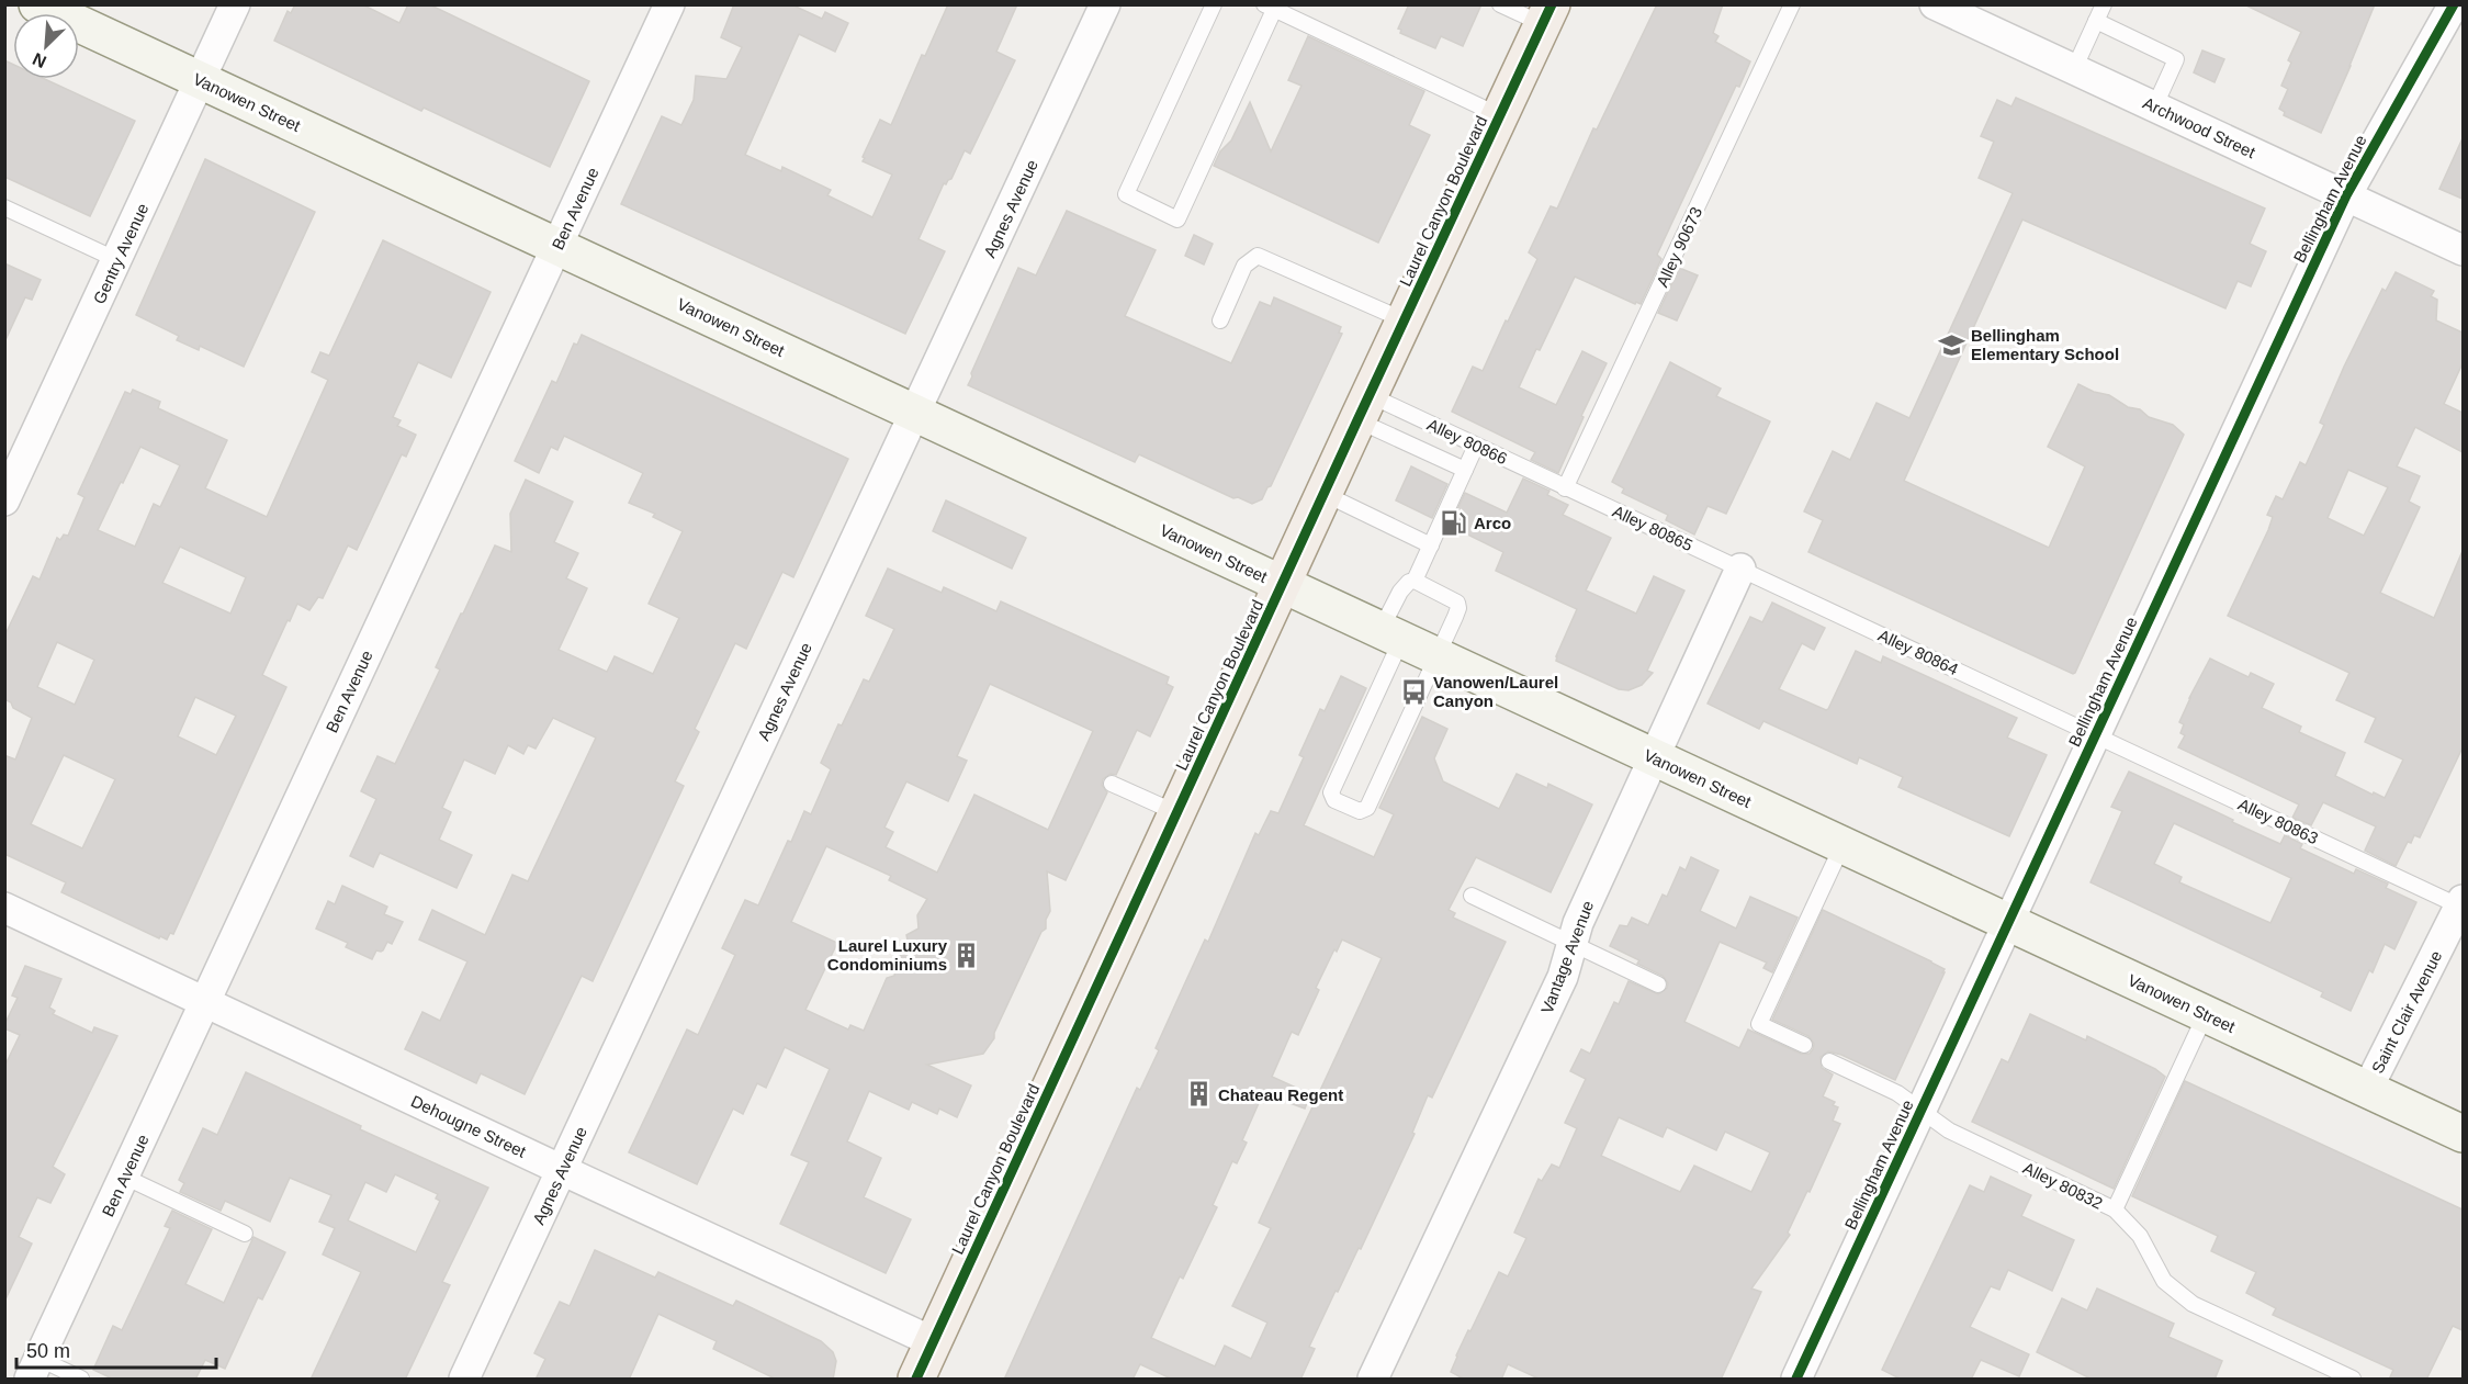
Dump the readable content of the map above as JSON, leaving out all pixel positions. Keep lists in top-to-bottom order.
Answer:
{
  "streets": {
    "main road": ["Vanowen Street", "Laurel Canyon Boulevard"],
    "street": [
      "Archwood Street",
      "Bellingham Avenue",
      "Ben Avenue",
      "Agnes Avenue",
      "Gentry Avenue",
      "Vantage Avenue",
      "Saint Clair Avenue",
      "Dehougne Street"
    ],
    "lane": [
      "Alley 90673",
      "Alley 80866",
      "Alley 80865",
      "Alley 80864",
      "Alley 80863",
      "Alley 80832"
    ]
  },
  "crossings": [
    ["Vanowen Street", "Bellingham Avenue"],
    ["Vanowen Street", "Laurel Canyon Boulevard"],
    ["Vanowen Street", "Ben Avenue"],
    ["Vanowen Street", "Agnes Avenue"],
    ["Vanowen Street", "Gentry Avenue"],
    ["Vanowen Street", "Vantage Avenue"],
    ["Vanowen Street", "Saint Clair Avenue"],
    ["Archwood Street", "Bellingham Avenue"],
    ["Bellingham Avenue", "Alley 80864"],
    ["Bellingham Avenue", "Alley 80863"],
    ["Bellingham Avenue", "Alley 80832"],
    ["Laurel Canyon Boulevard", "Alley 80866"],
    ["Laurel Canyon Boulevard", "Dehougne Street"],
    ["Ben Avenue", "Dehougne Street"],
    ["Agnes Avenue", "Dehougne Street"],
    ["Alley 90673", "Alley 80866"],
    ["Alley 90673", "Alley 80865"],
    ["Alley 80866", "Alley 80865"],
    ["Alley 80865", "Alley 80864"],
    ["Alley 80865", "Vantage Avenue"],
    ["Alley 80864", "Alley 80863"],
    ["Alley 80864", "Vantage Avenue"],
    ["Alley 80863", "Saint Clair Avenue"]
  ],
  "places": {
    "school or university": ["Bellingham Elementary School"],
    "fuel station": ["Arco"],
    "bus stop": ["Vanowen/Laurel Canyon"],
    "building": ["Laurel Luxury Condominiums", "Chateau Regent"]
  },
  "scale_bar": "50 m",
  "north": "bottom left"
}
